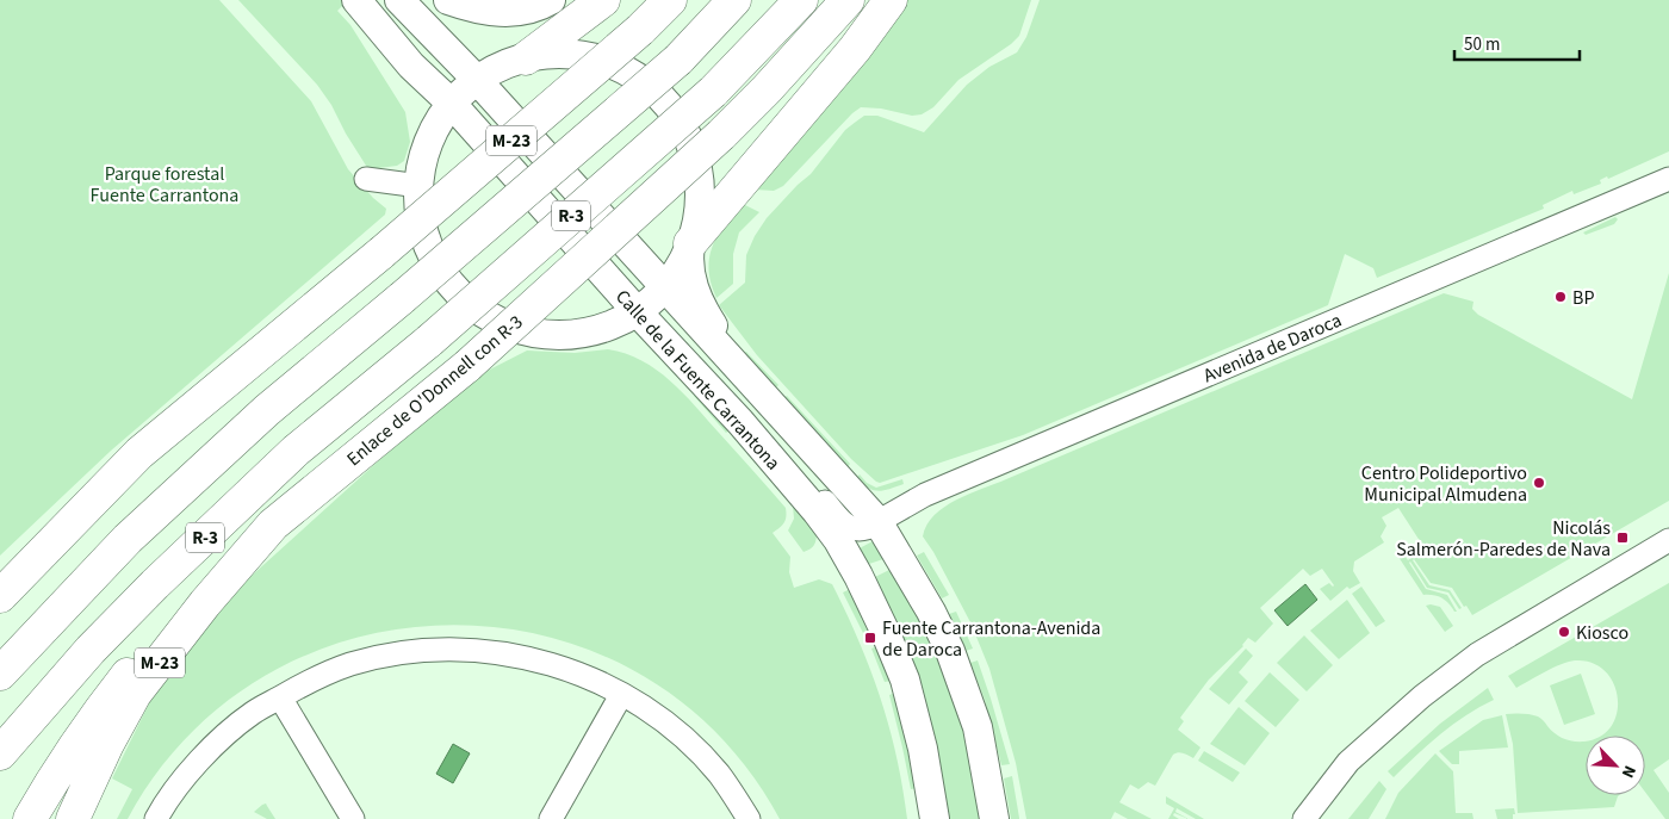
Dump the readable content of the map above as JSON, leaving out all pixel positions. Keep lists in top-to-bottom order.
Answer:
{
  "streets": {
    "highway": ["M-23", "R-3", "Enlace de O'Donnell con R-3"],
    "main road": ["Calle de la Fuente Carrantona"],
    "street": ["Avenida de Daroca"]
  },
  "crossings": [
    ["Avenida de Daroca", "Calle de la Fuente Carrantona"]
  ],
  "parks": ["Parque forestal Fuente Carrantona"],
  "places": {
    "other": ["BP", "Centro Polideportivo Municipal Almudena", "Kiosco"],
    "transit": ["Nicolás Salmerón-Paredes de Nava", "Fuente Carrantona-Avenida de Daroca"]
  },
  "scale_bar": "50 m",
  "north": "bottom right"
}
